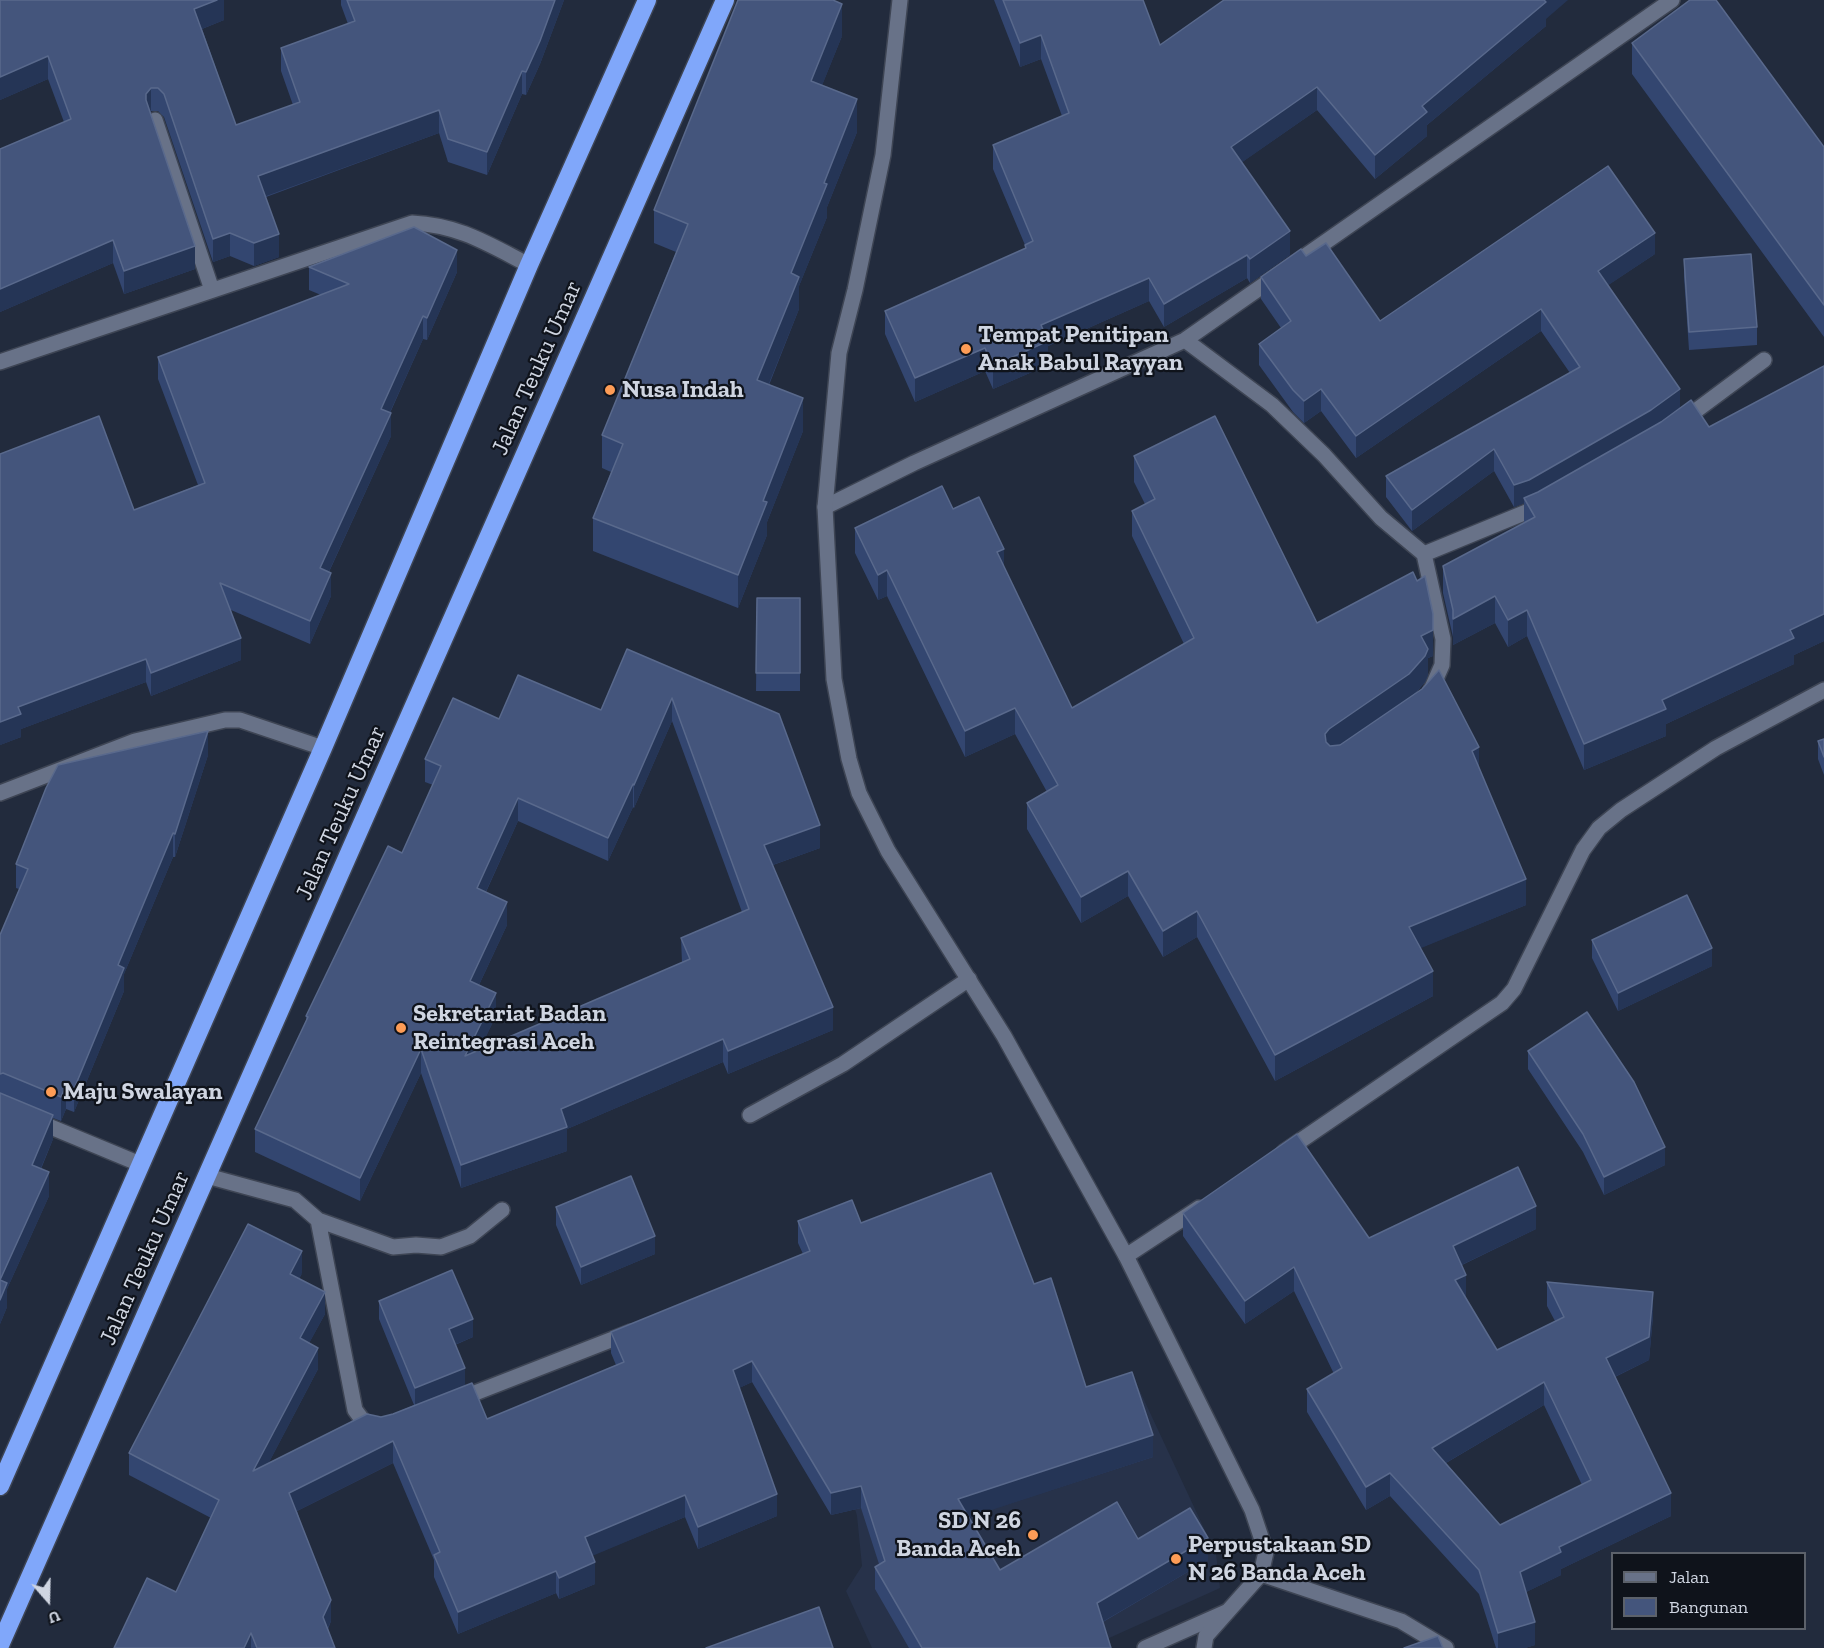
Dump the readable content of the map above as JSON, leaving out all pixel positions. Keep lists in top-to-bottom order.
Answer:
{
  "streets": {
    "highway": ["Jalan Teuku Umar"]
  },
  "places": [
    "Tempat Penitipan Anak Babul Rayyan",
    "Nusa Indah",
    "Sekretariat Badan Reintegrasi Aceh",
    "Maju Swalayan",
    "SD N 26 Banda Aceh",
    "Perpustakaan SD N 26 Banda Aceh"
  ],
  "legend": ["Jalan", "Bangunan"],
  "north": "bottom"
}
